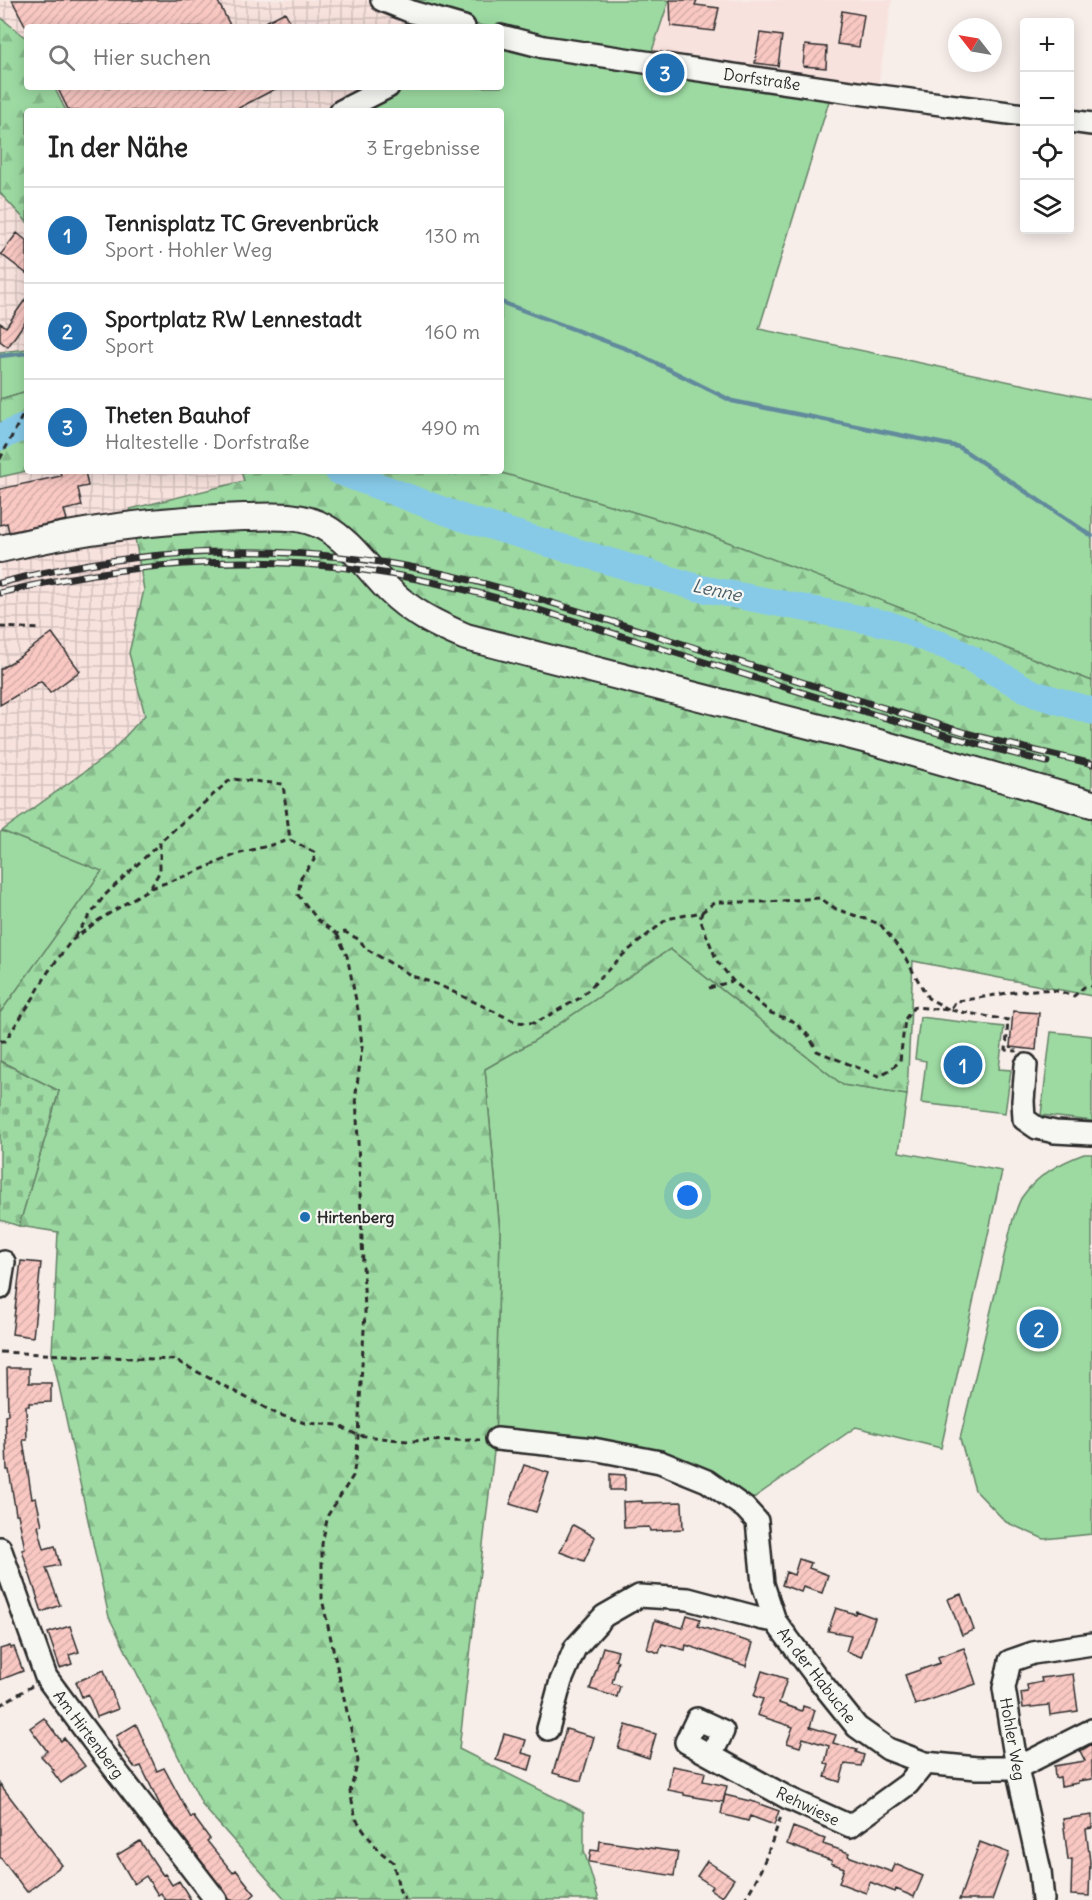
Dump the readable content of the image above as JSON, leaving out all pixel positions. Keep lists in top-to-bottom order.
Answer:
{
  "streets": {
    "street": [
      "Dorfstraße",
      "An der Habuche",
      "Am Hirtenberg",
      "Hohler Weg",
      "Rehwiese"
    ]
  },
  "crossings": [
    ["An der Habuche", "Hohler Weg"],
    ["An der Habuche", "Rehwiese"]
  ],
  "water": ["Lenne"],
  "places": ["Hirtenberg"],
  "north": "top left",
  "page": {
    "map_buttons": ["+", "−"],
    "search": "Hier suchen",
    "pins": ["3", "1", "2"],
    "heading": ["In der Nähe", "3 Ergebnisse"],
    "list": [
      {
        "mark": "1",
        "name": "Tennisplatz TC Grevenbrück",
        "note": "Sport · Hohler Weg",
        "value": "130 m"
      },
      {
        "mark": "2",
        "name": "Sportplatz RW Lennestadt",
        "note": "Sport",
        "value": "160 m"
      },
      {
        "mark": "3",
        "name": "Theten Bauhof",
        "note": "Haltestelle · Dorfstraße",
        "value": "490 m"
      }
    ]
  }
}
